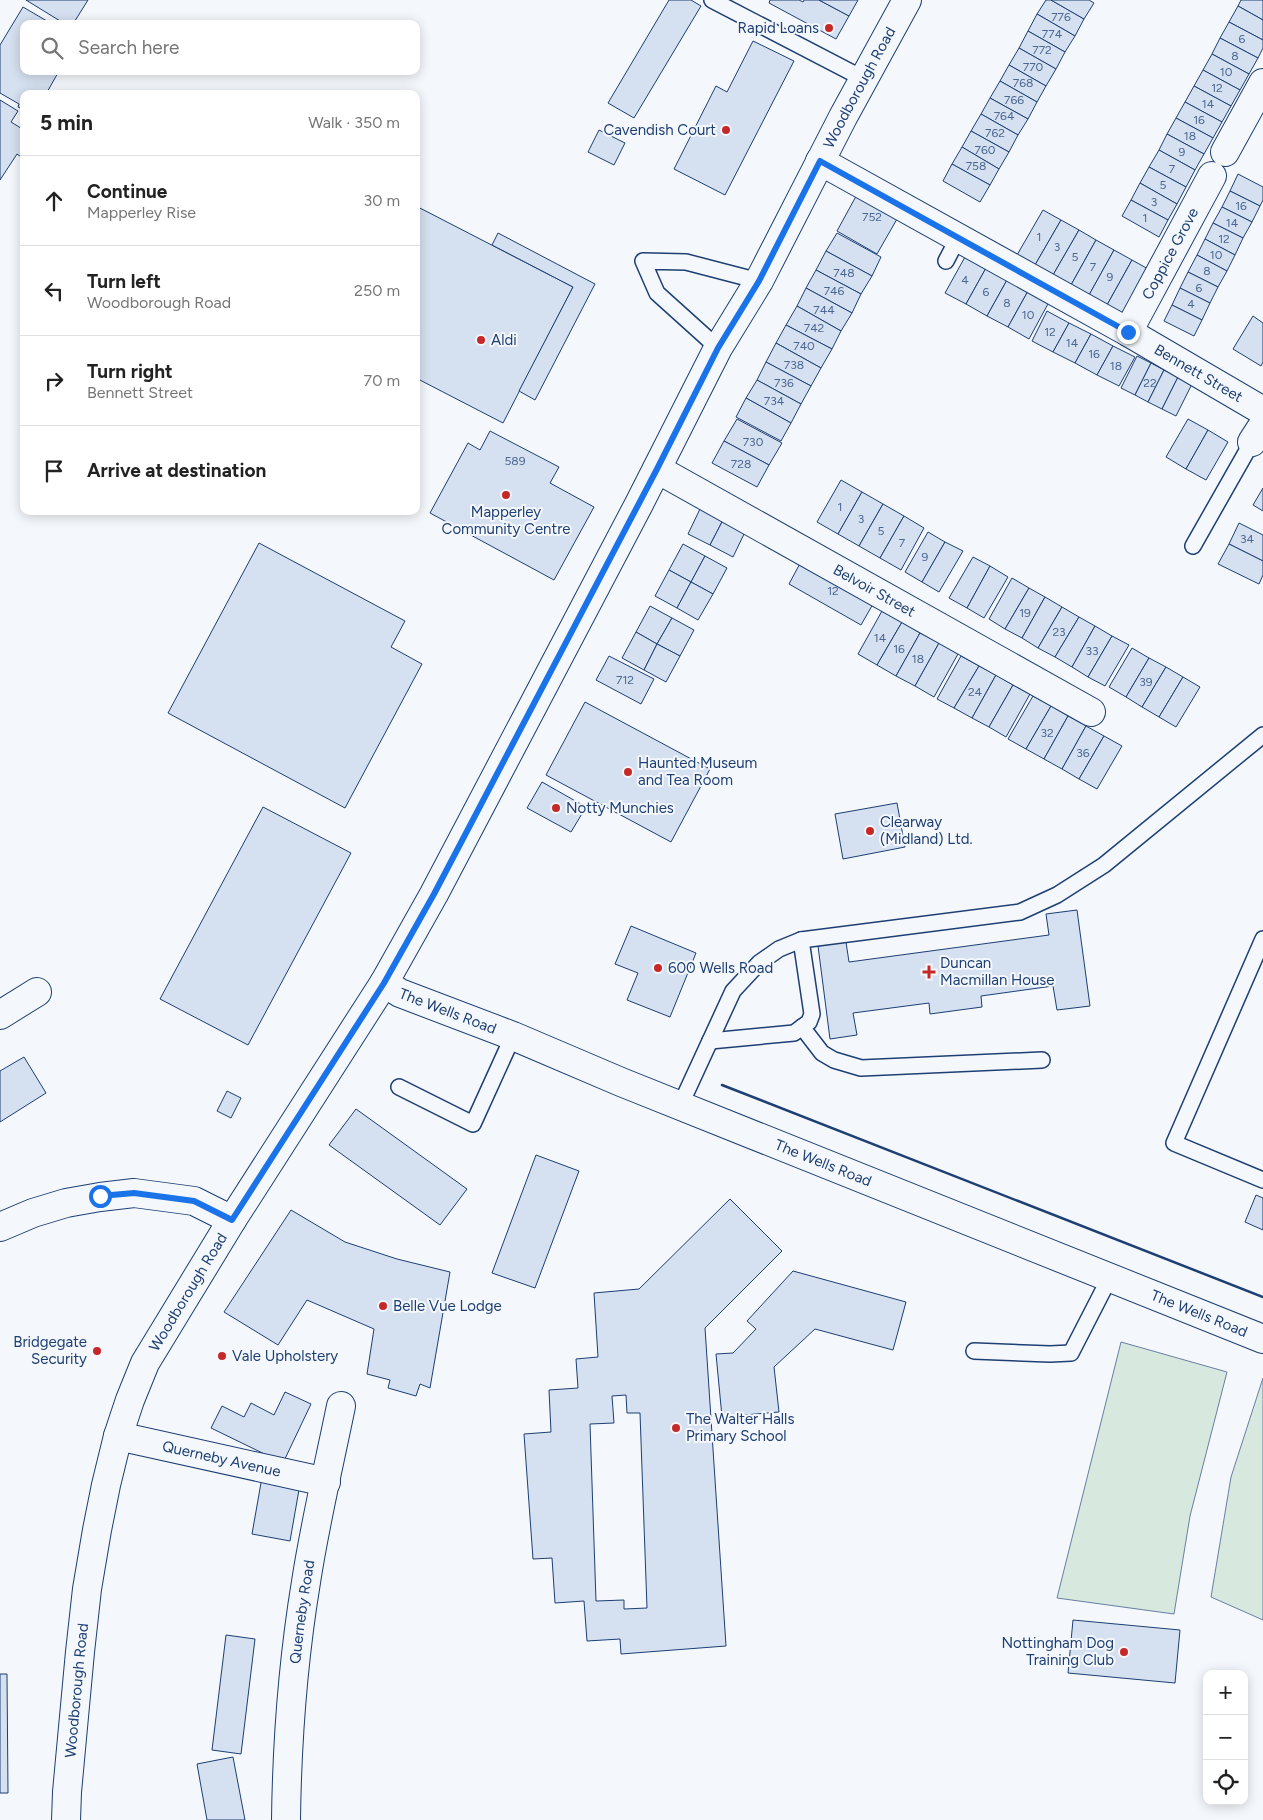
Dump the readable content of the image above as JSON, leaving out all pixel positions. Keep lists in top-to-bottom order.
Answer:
{
  "streets": {
    "street": [
      "Woodborough Road",
      "Coppice Grove",
      "Bennett Street",
      "Belvoir Street",
      "The Wells Road",
      "Querneby Avenue",
      "Querneby Road"
    ]
  },
  "crossings": [
    ["Woodborough Road", "Bennett Street"],
    ["Woodborough Road", "Belvoir Street"],
    ["Woodborough Road", "The Wells Road"],
    ["Woodborough Road", "Querneby Avenue"],
    ["Coppice Grove", "Bennett Street"],
    ["Querneby Avenue", "Querneby Road"]
  ],
  "places": {
    "other": [
      "Rapid Loans",
      "Cavendish Court",
      "Aldi",
      "Mapperley Community Centre",
      "Haunted Museum and Tea Room",
      "Notty Munchies",
      "Clearway (Midland) Ltd.",
      "600 Wells Road",
      "Belle Vue Lodge",
      "Bridgegate Security",
      "Vale Upholstery",
      "The Walter Halls Primary School",
      "Nottingham Dog Training Club"
    ],
    "health": ["Duncan Macmillan House"]
  },
  "house_numbers": [
    "776",
    "774",
    "6",
    "772",
    "8",
    "770",
    "10",
    "768",
    "12",
    "766",
    "14",
    "764",
    "16",
    "762",
    "18",
    "760",
    "9",
    "758",
    "7",
    "5",
    "3",
    "16",
    "752",
    "1",
    "14",
    "1",
    "12",
    "3",
    "10",
    "5",
    "7",
    "8",
    "748",
    "9",
    "4",
    "6",
    "746",
    "6",
    "8",
    "4",
    "744",
    "10",
    "742",
    "12",
    "14",
    "740",
    "16",
    "738",
    "18",
    "736",
    "22",
    "734",
    "730",
    "589",
    "728",
    "1",
    "3",
    "5",
    "34",
    "7",
    "9",
    "12",
    "19",
    "23",
    "14",
    "16",
    "33",
    "18",
    "712",
    "39",
    "24",
    "32",
    "36"
  ],
  "page": {
    "search": "Search here",
    "heading": ["5 min", "Walk · 350 m"],
    "list": [
      ["Continue", "Mapperley Rise", "30 m"],
      ["Turn left", "Woodborough Road", "250 m"],
      ["Turn right", "Bennett Street", "70 m"],
      "Arrive at destination"
    ],
    "map_buttons": ["+", "−"]
  }
}
